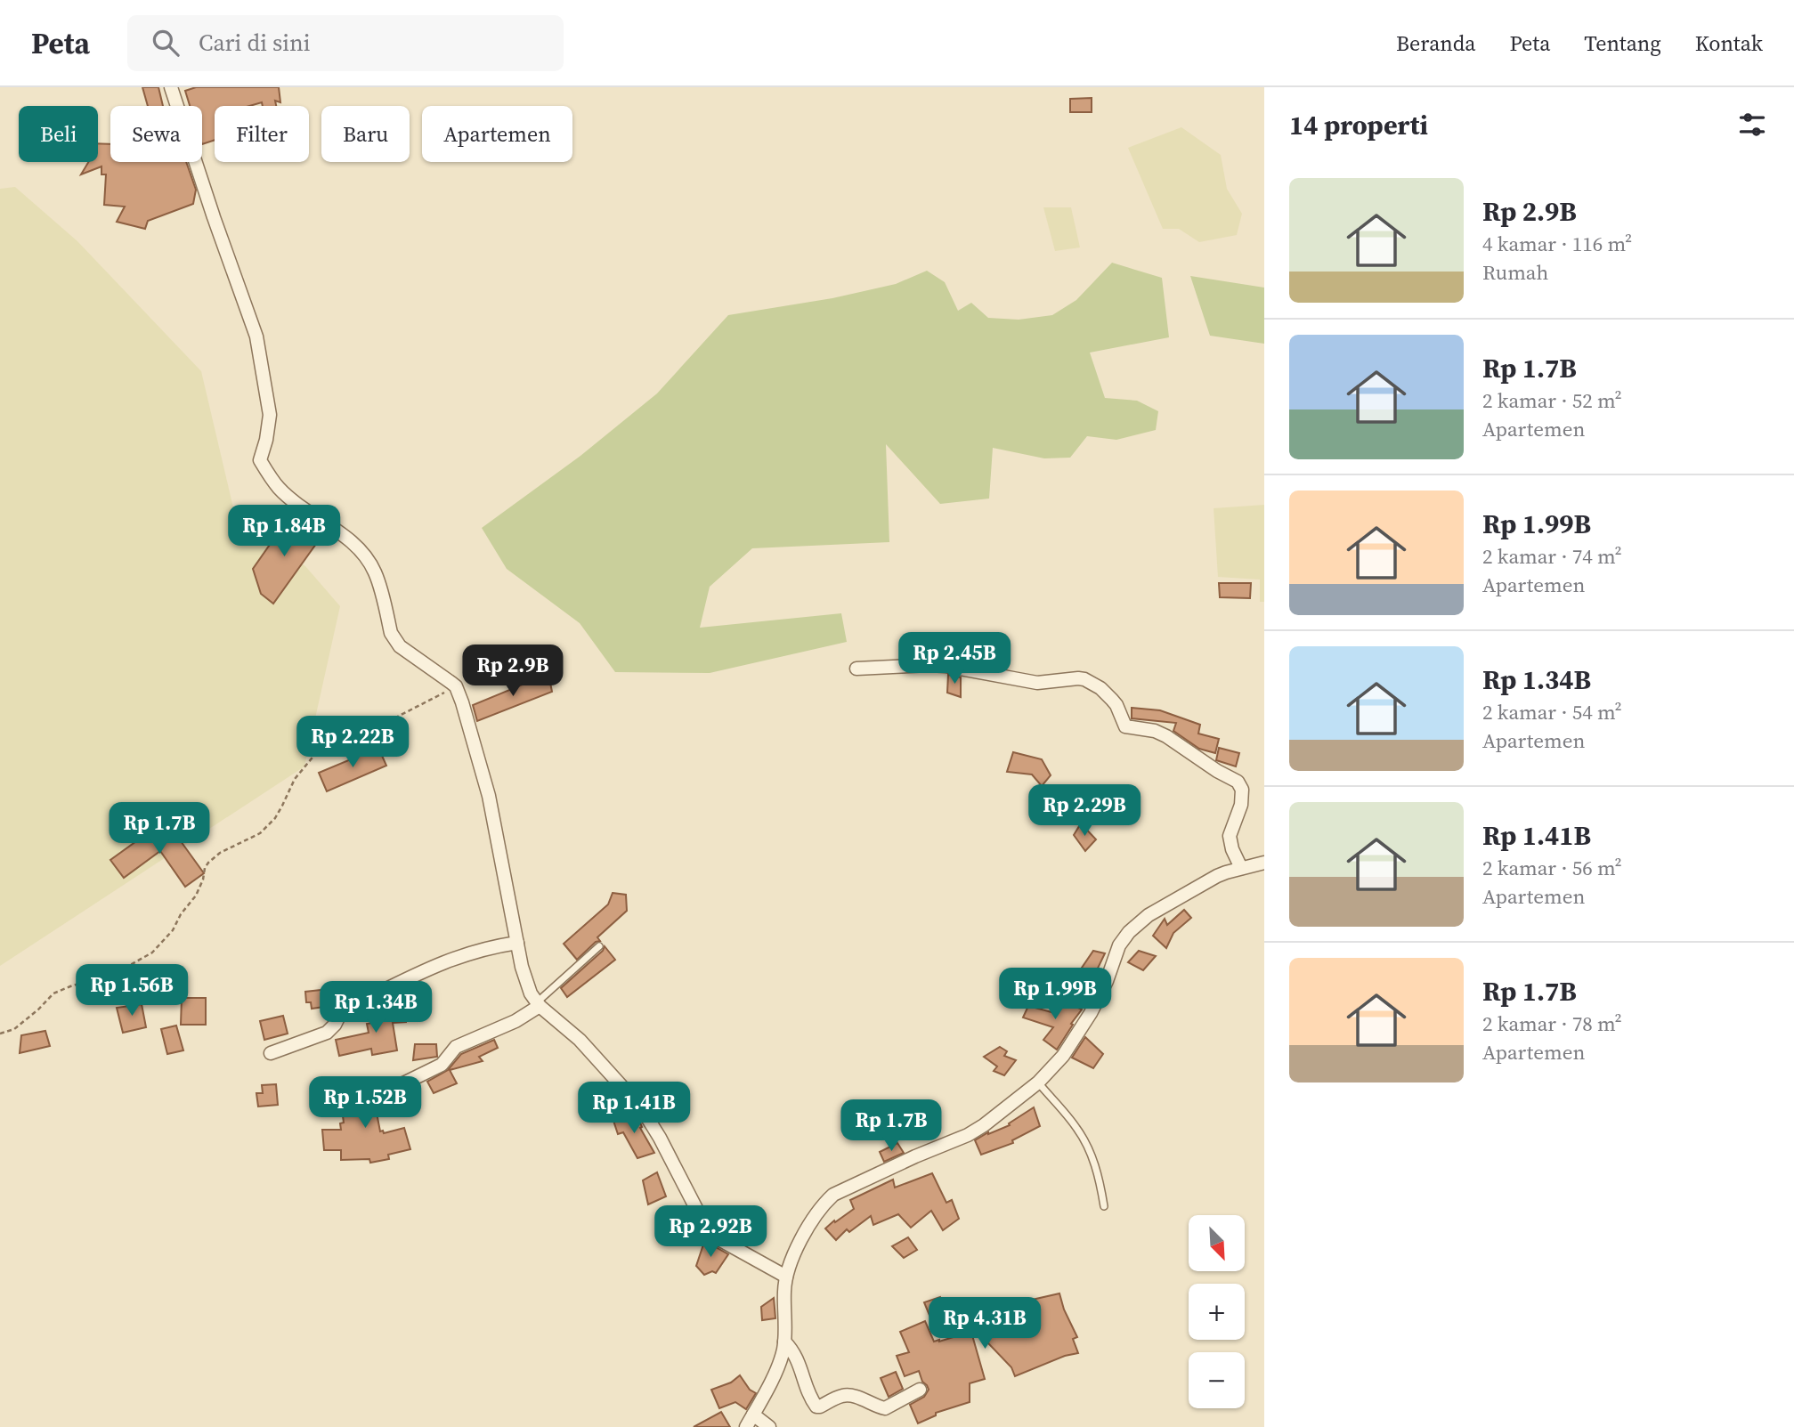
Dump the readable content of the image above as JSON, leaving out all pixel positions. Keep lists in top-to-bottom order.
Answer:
{
  "north": "bottom right",
  "page": {
    "header": "Peta",
    "search": "Cari di sini",
    "nav": [
      "Beranda",
      "Peta",
      "Tentang",
      "Kontak"
    ],
    "heading": "14 properti",
    "chip": [
      "Beli",
      "Sewa",
      "Filter",
      "Baru",
      "Apartemen"
    ],
    "list": [
      {
        "name": "Rp 2.9B",
        "note": "4 kamar · 116 m² · Rumah"
      },
      {
        "name": "Rp 1.7B",
        "note": "2 kamar · 52 m² · Apartemen"
      },
      {
        "name": "Rp 1.99B",
        "note": "2 kamar · 74 m² · Apartemen"
      },
      {
        "name": "Rp 1.34B",
        "note": "2 kamar · 54 m² · Apartemen"
      },
      {
        "name": "Rp 1.41B",
        "note": "2 kamar · 56 m² · Apartemen"
      },
      {
        "name": "Rp 1.7B",
        "note": "2 kamar · 78 m² · Apartemen"
      }
    ],
    "price": [
      "Rp 1.84B",
      "Rp 2.45B",
      "Rp 2.9B",
      "Rp 2.22B",
      "Rp 2.29B",
      "Rp 1.7B",
      "Rp 1.56B",
      "Rp 1.99B",
      "Rp 1.34B",
      "Rp 1.52B",
      "Rp 1.41B",
      "Rp 1.7B",
      "Rp 2.92B",
      "Rp 4.31B"
    ],
    "map_buttons": ["+", "−"]
  }
}
